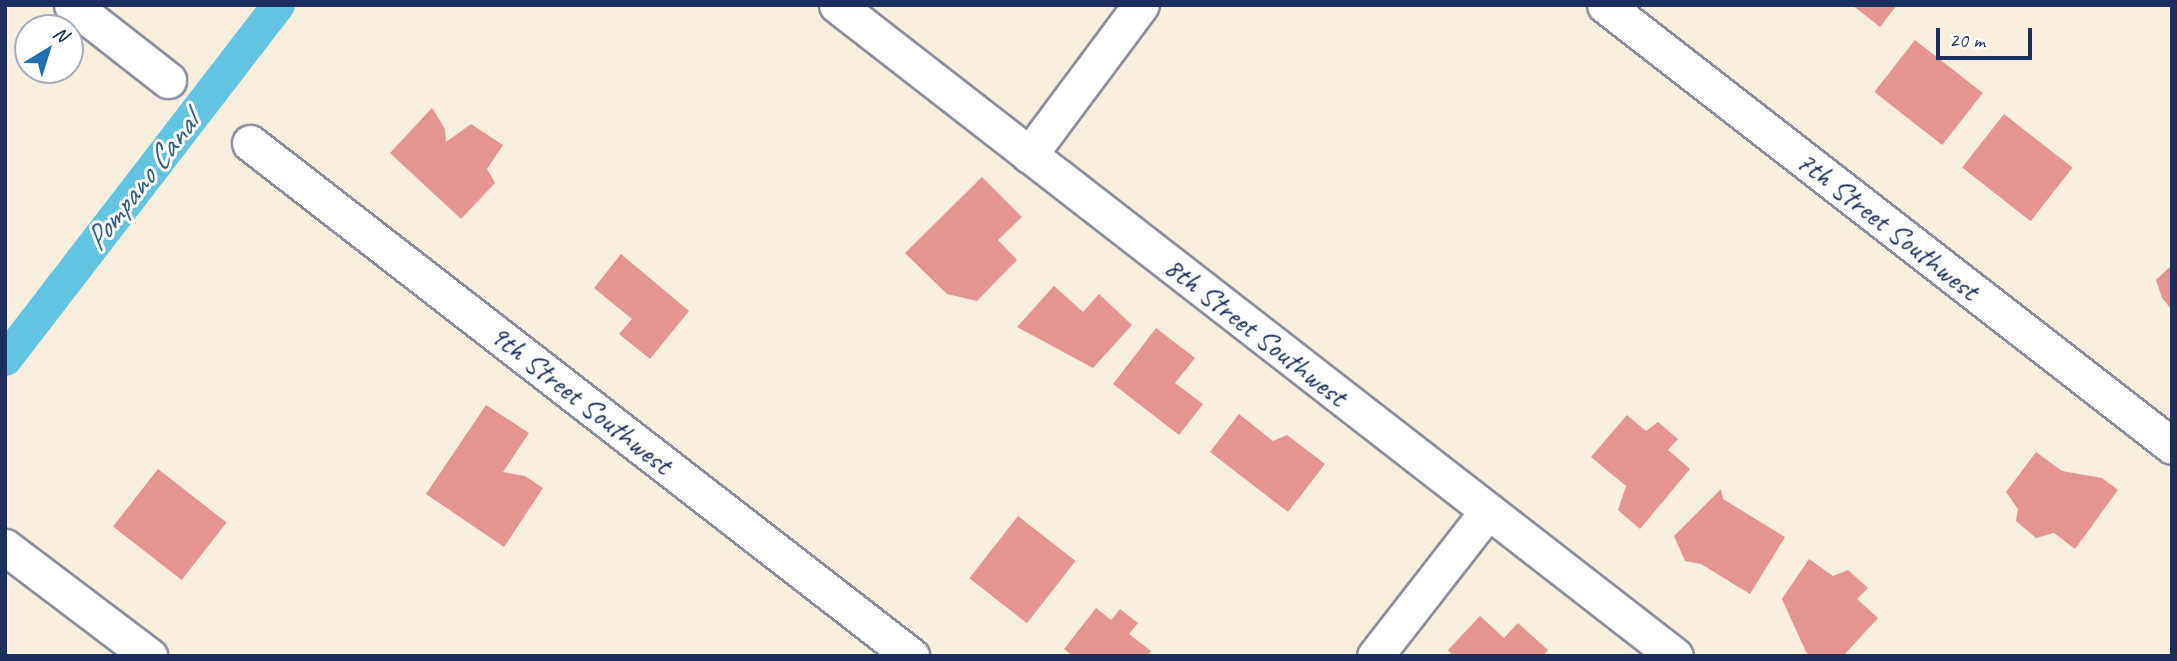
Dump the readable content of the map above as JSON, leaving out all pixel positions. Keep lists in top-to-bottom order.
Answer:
{
  "streets": {
    "street": ["7th Street Southwest", "8th Street Southwest", "9th Street Southwest"]
  },
  "water": ["Pompano Canal"],
  "scale_bar": "20 m",
  "north": "top right"
}
